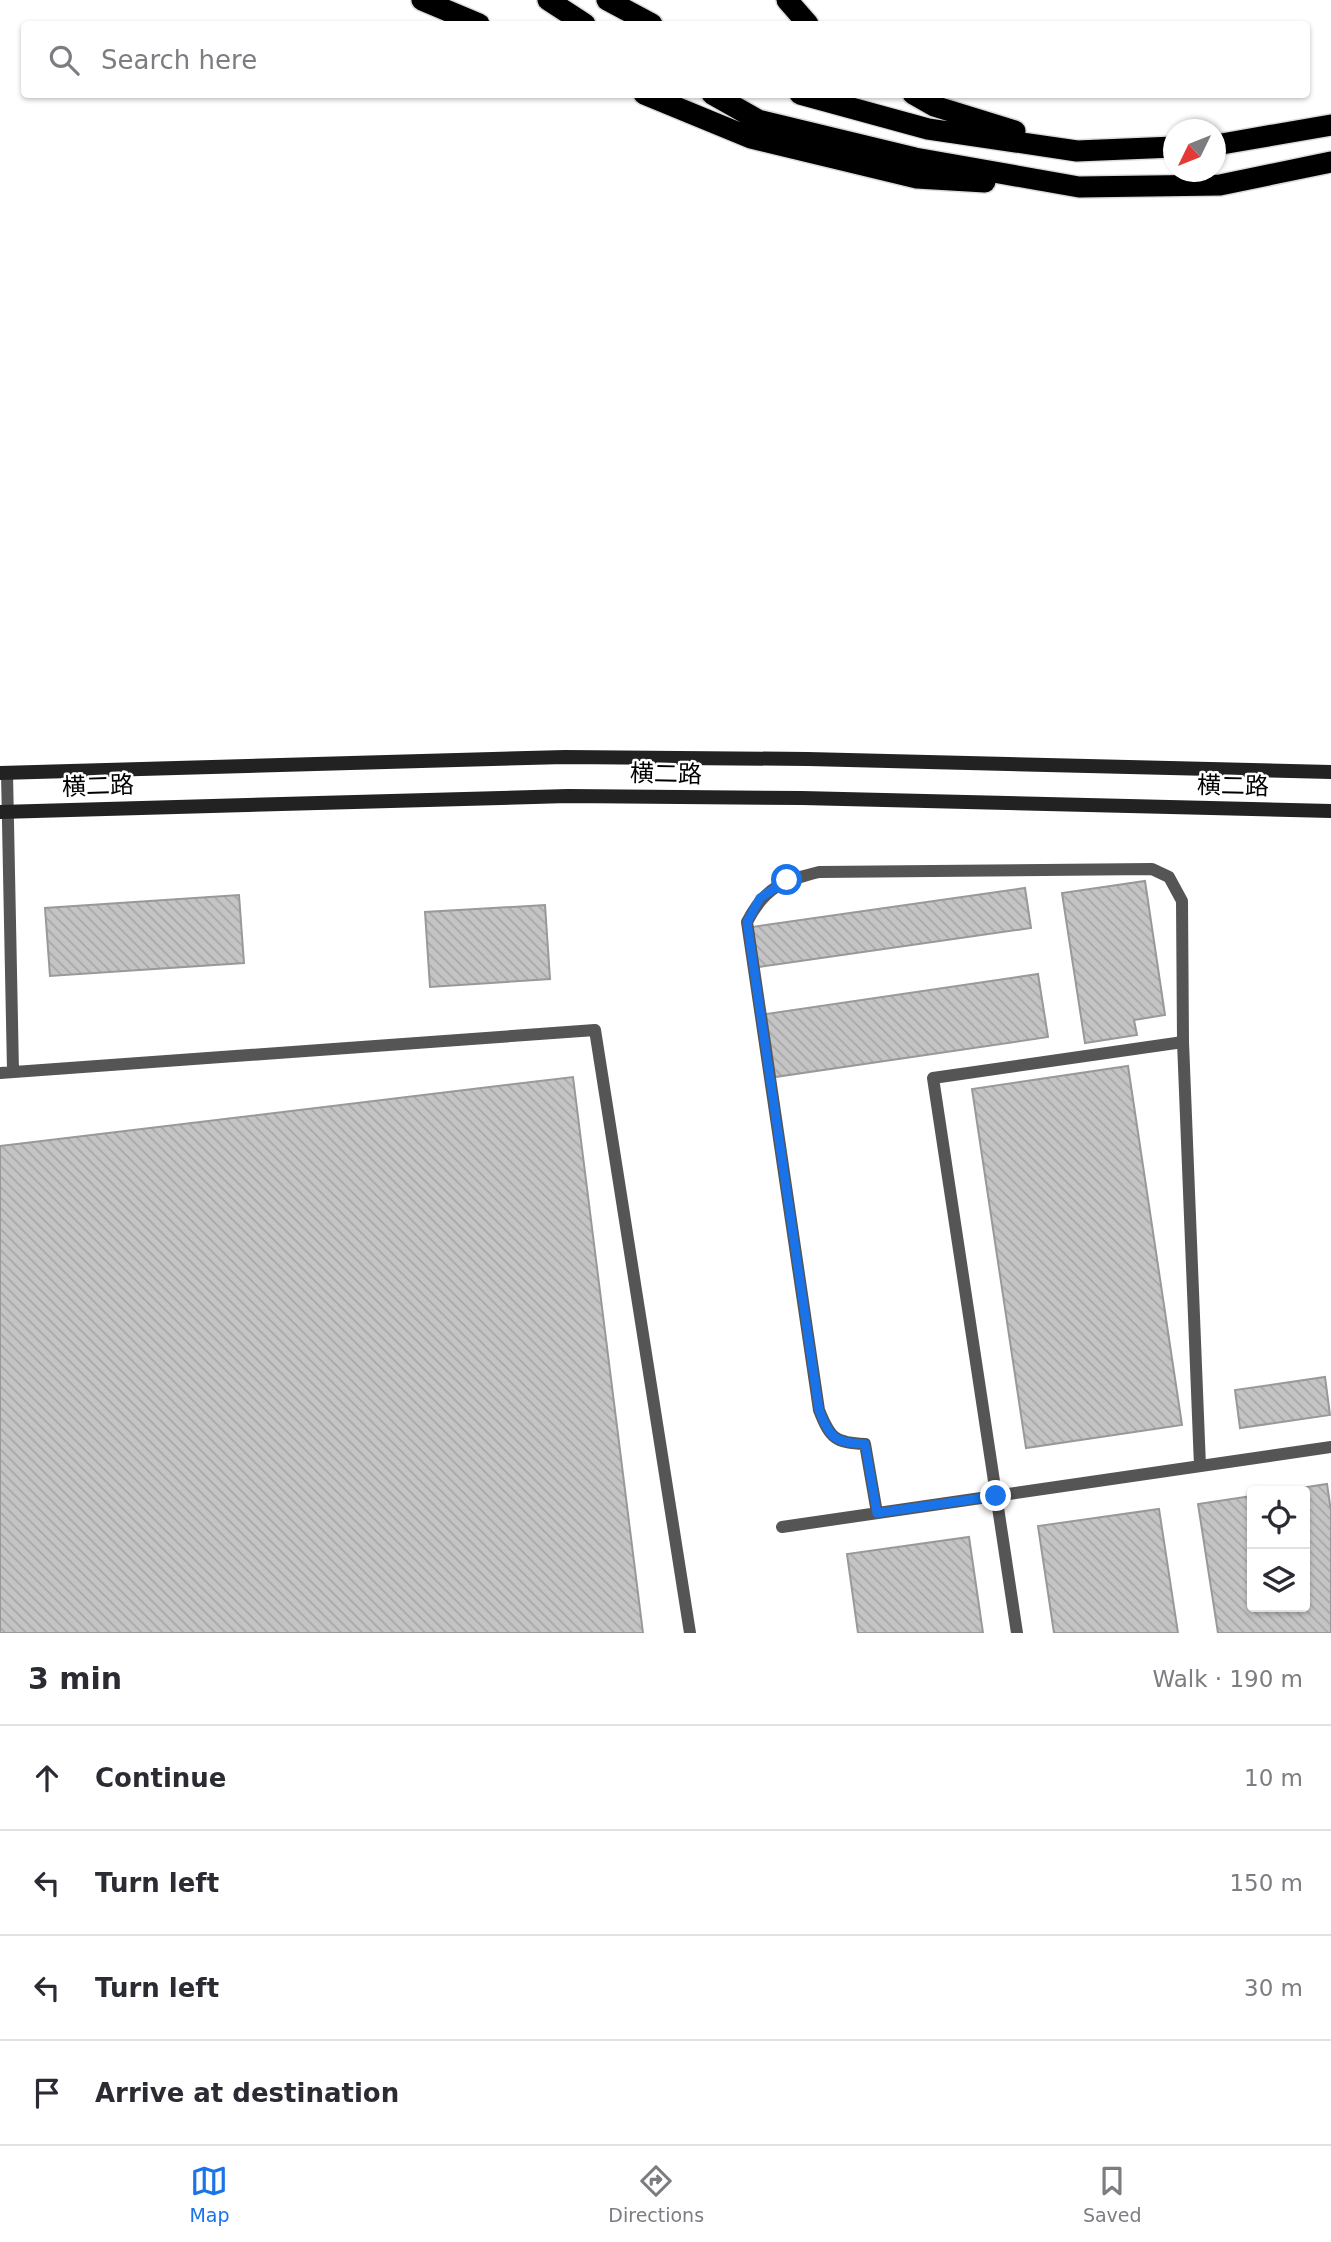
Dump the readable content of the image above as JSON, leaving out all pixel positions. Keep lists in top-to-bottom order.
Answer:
{
  "streets": {
    "main road": ["横二路"]
  },
  "north": "bottom left",
  "page": {
    "search": "Search here",
    "heading": ["3 min", "Walk · 190 m"],
    "list": [
      ["Continue", "10 m"],
      ["Turn left", "150 m"],
      ["Turn left", "30 m"],
      "Arrive at destination"
    ],
    "nav": ["Map", "Directions", "Saved"]
  }
}
